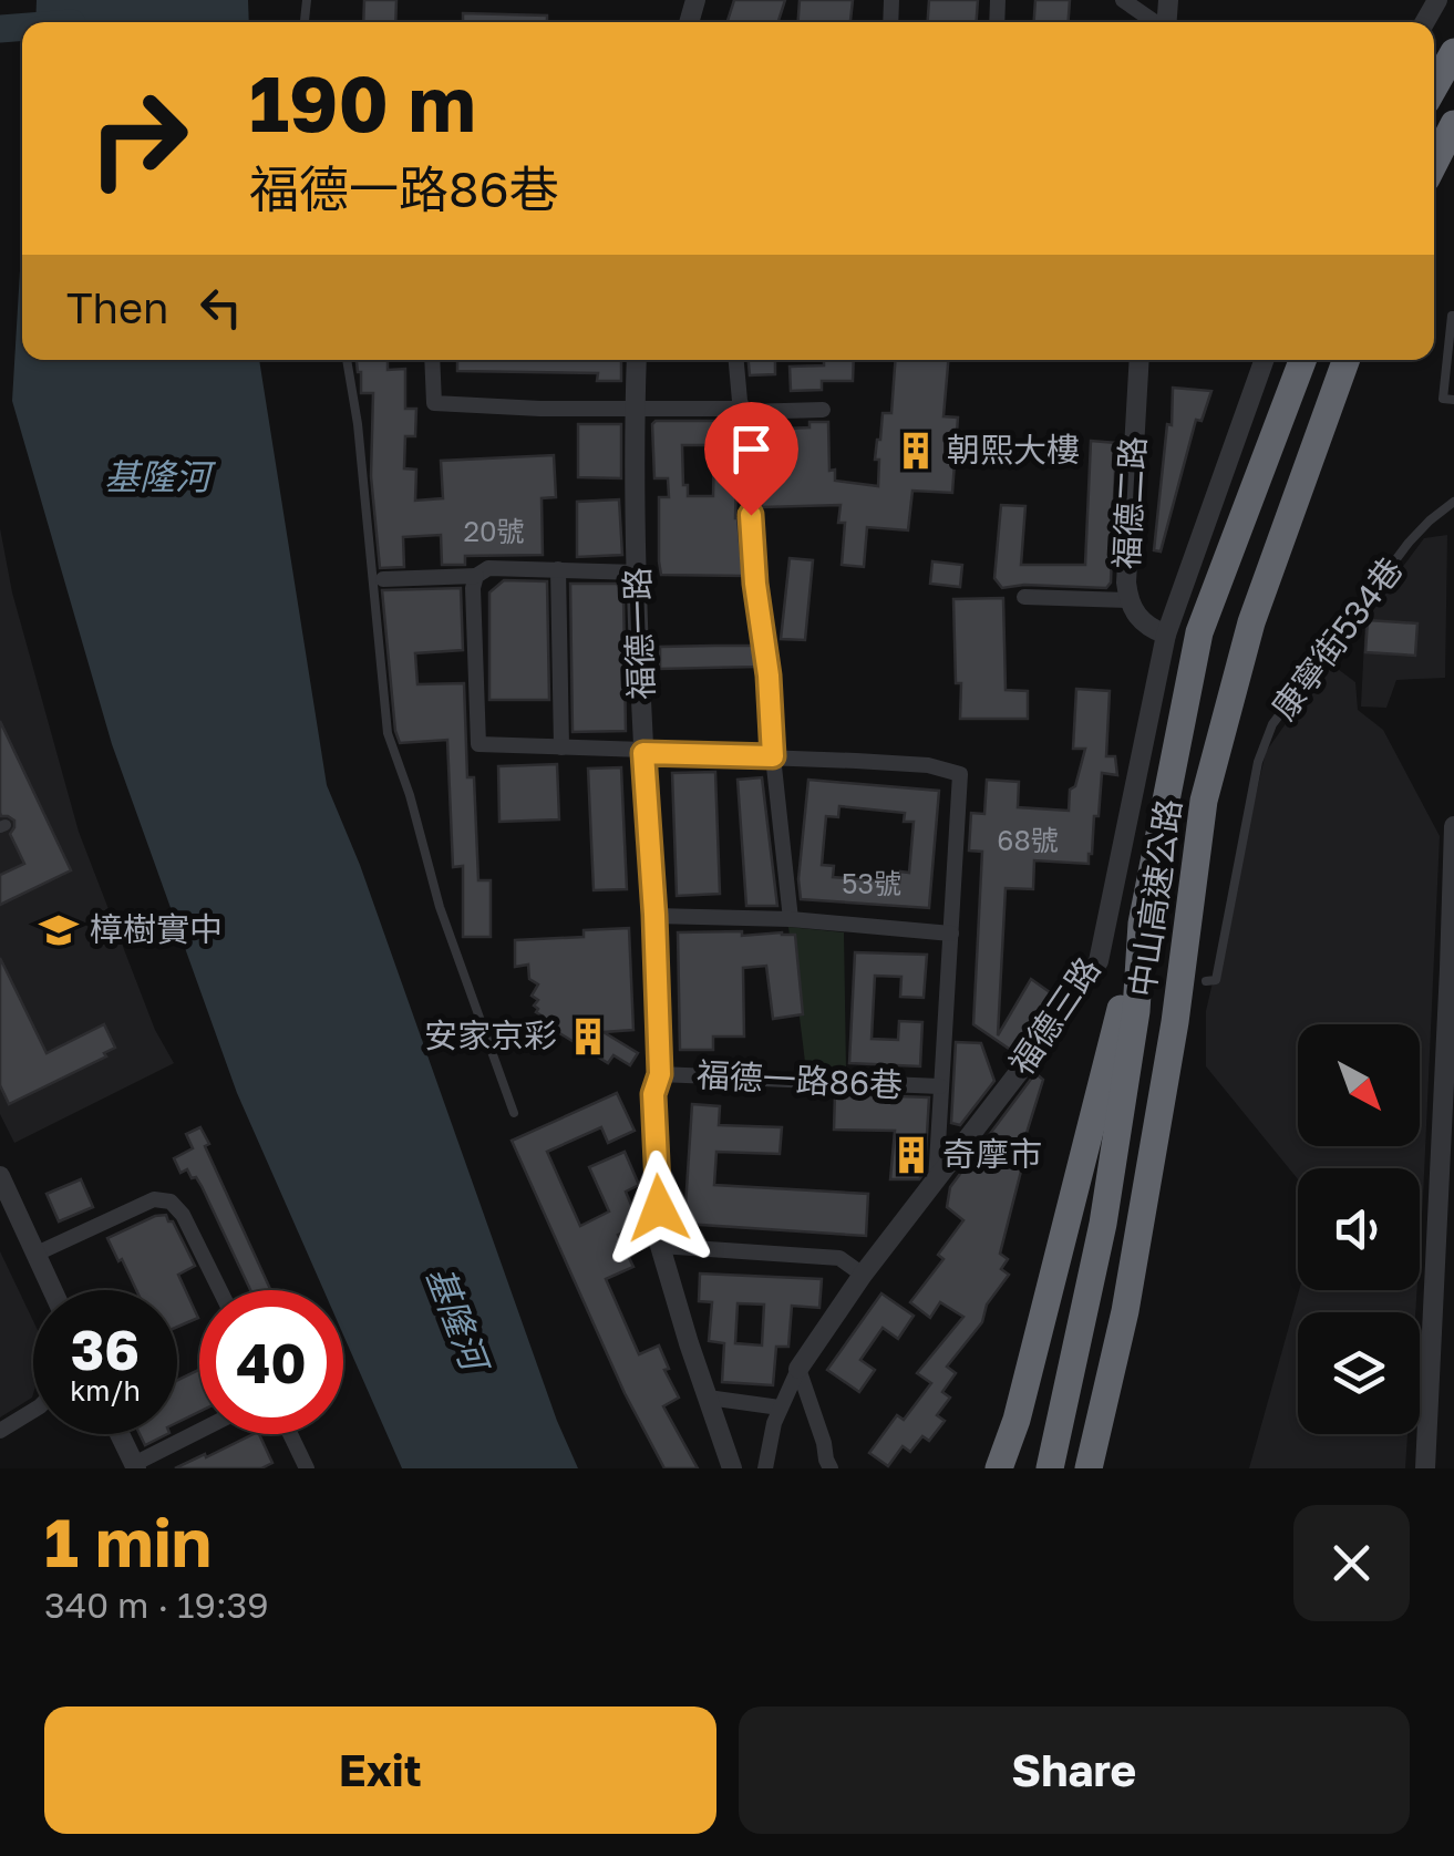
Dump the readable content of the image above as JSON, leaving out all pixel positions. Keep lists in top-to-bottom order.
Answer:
{
  "streets": {
    "highway": ["中山高速公路"],
    "street": [
      "福德二路",
      "福德一路",
      "福德三路",
      "福德一路86巷"
    ],
    "lane": ["康寧街534巷"]
  },
  "crossings": [
    ["福德二路", "福德三路"],
    ["福德一路", "福德一路86巷"],
    ["福德三路", "福德一路86巷"]
  ],
  "water": ["基隆河"],
  "places": {
    "building": ["朝熙大樓", "安家京彩", "奇摩市"],
    "school or university": ["樟樹實中"]
  },
  "house_numbers": ["20號", "68號", "53號"],
  "north": "bottom right",
  "page": {
    "turn": ["190 m", "福德一路86巷"],
    "then": "Then",
    "speed": "36 km/h",
    "limit": "40",
    "heading": ["1 min", "340 m · 19:39"],
    "buttons": ["Exit", "Share"]
  }
}
